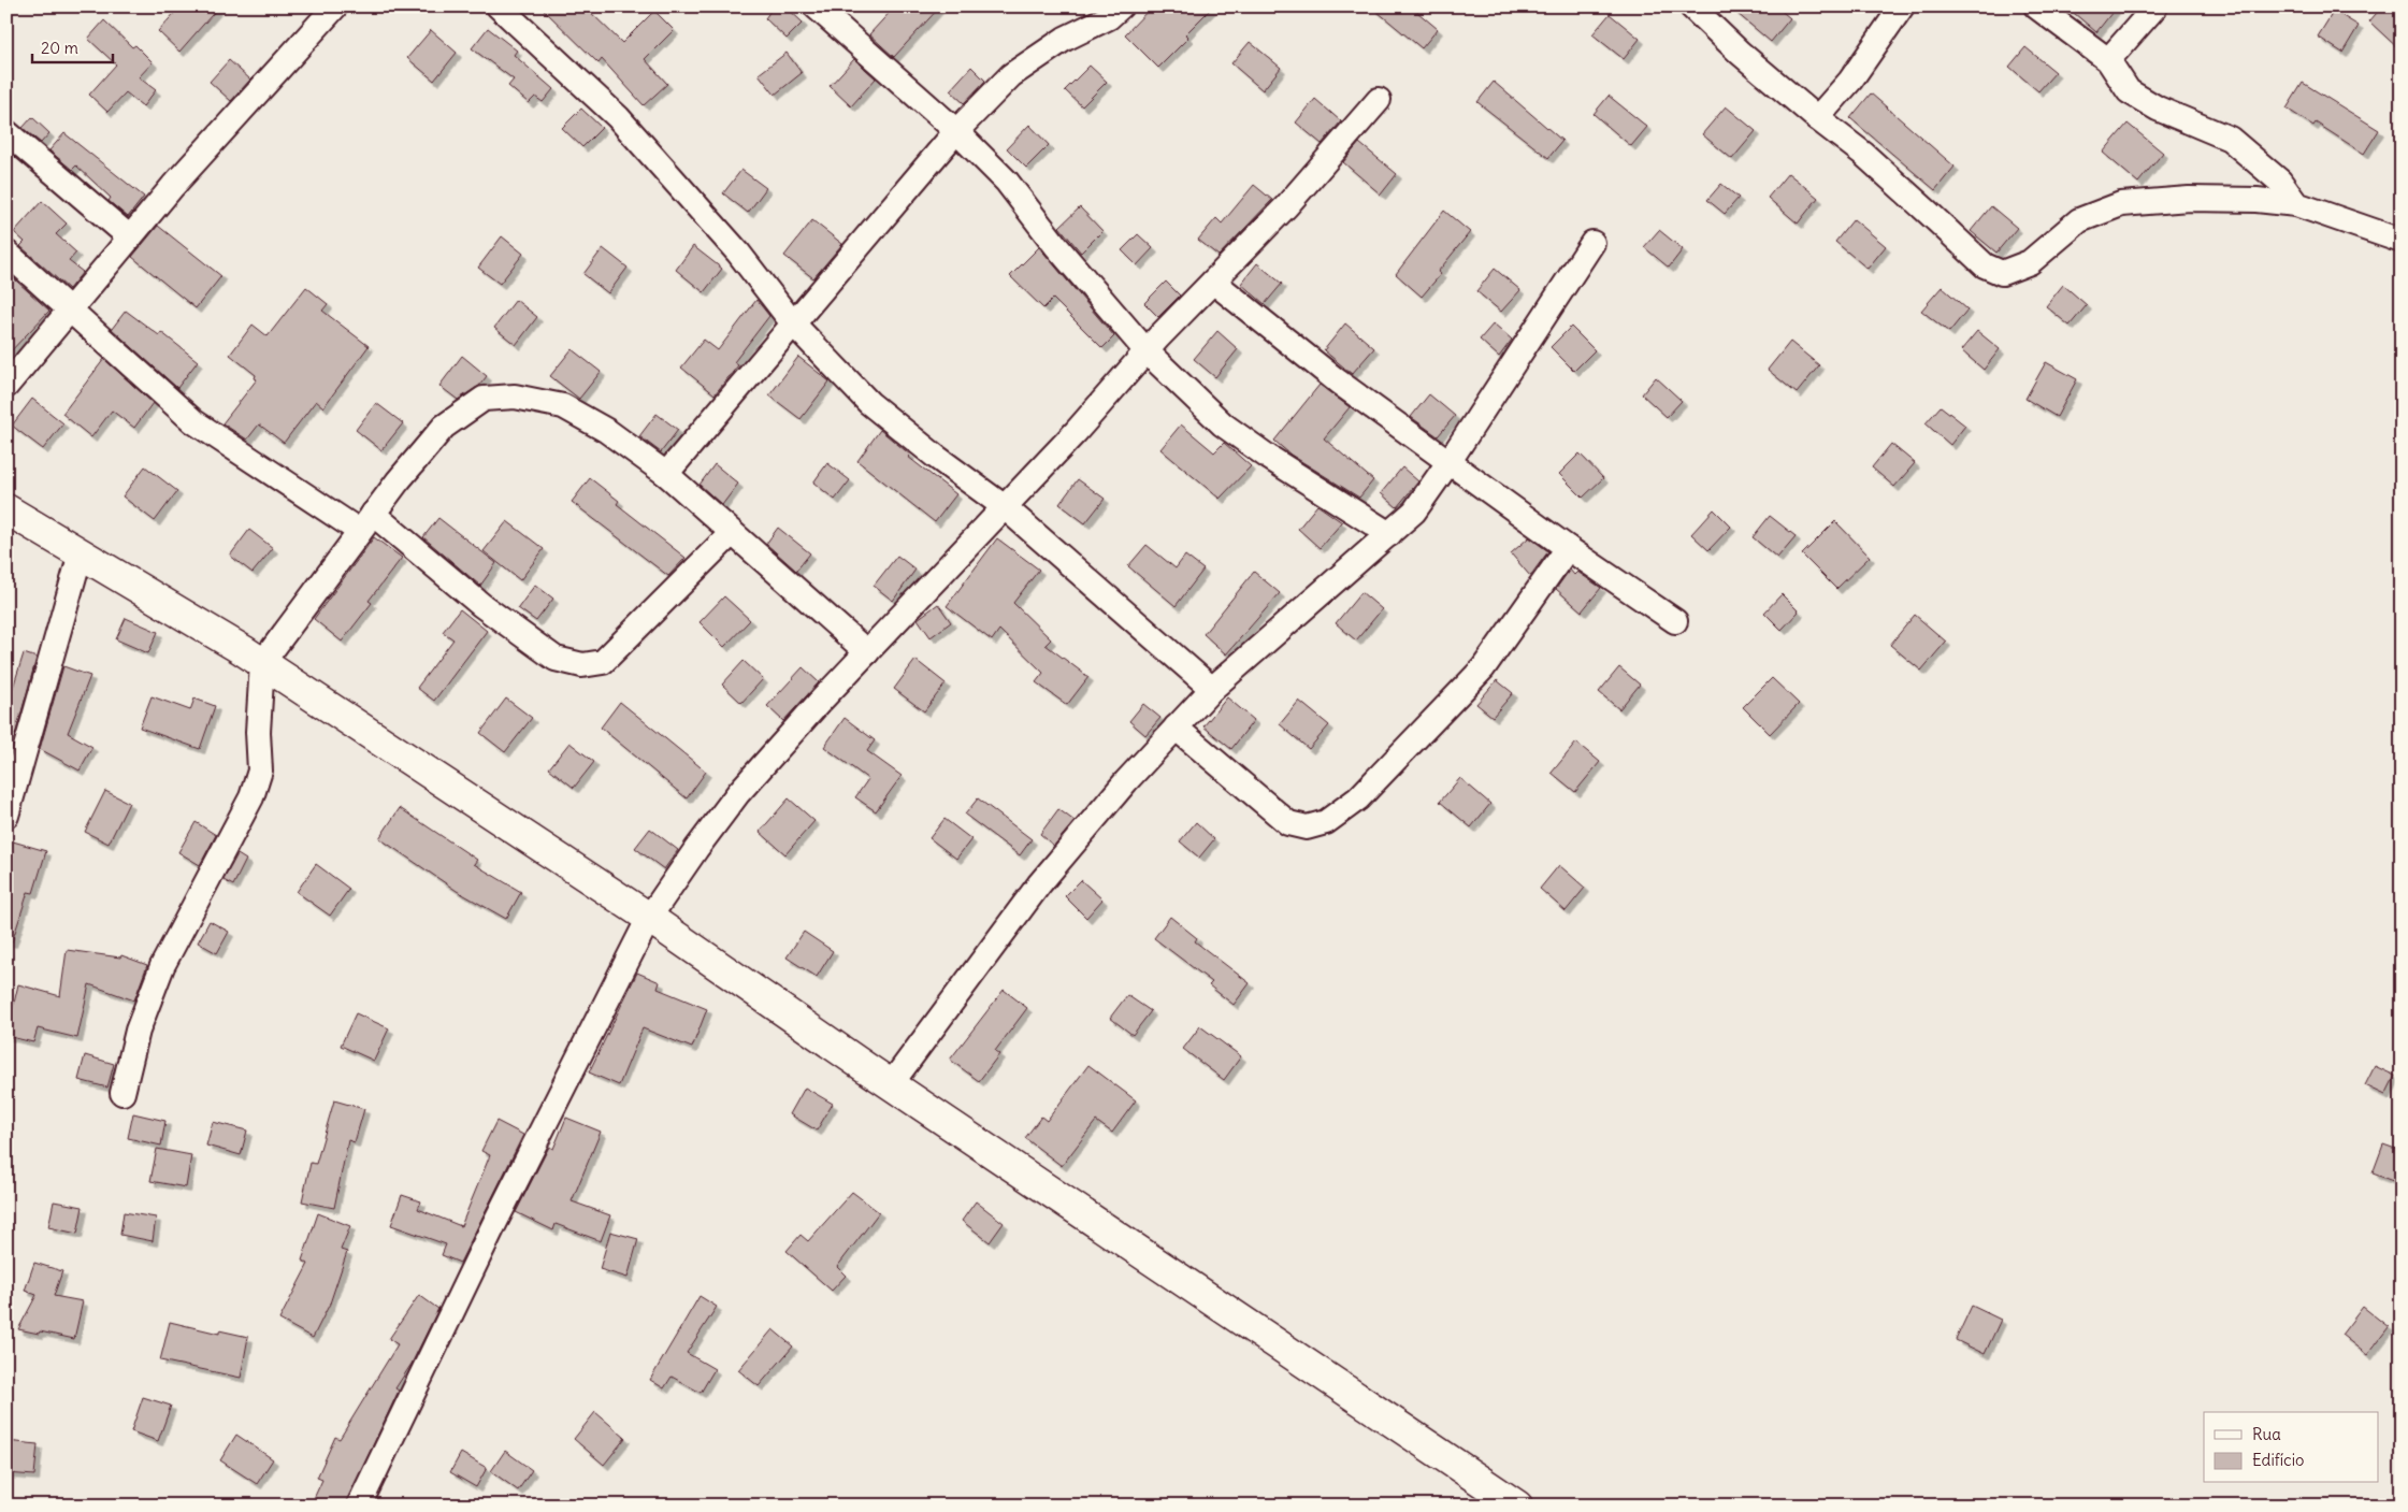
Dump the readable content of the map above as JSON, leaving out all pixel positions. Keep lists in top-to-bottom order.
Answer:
{
  "legend": ["Rua", "Edifício"],
  "scale_bar": "20 m"
}
